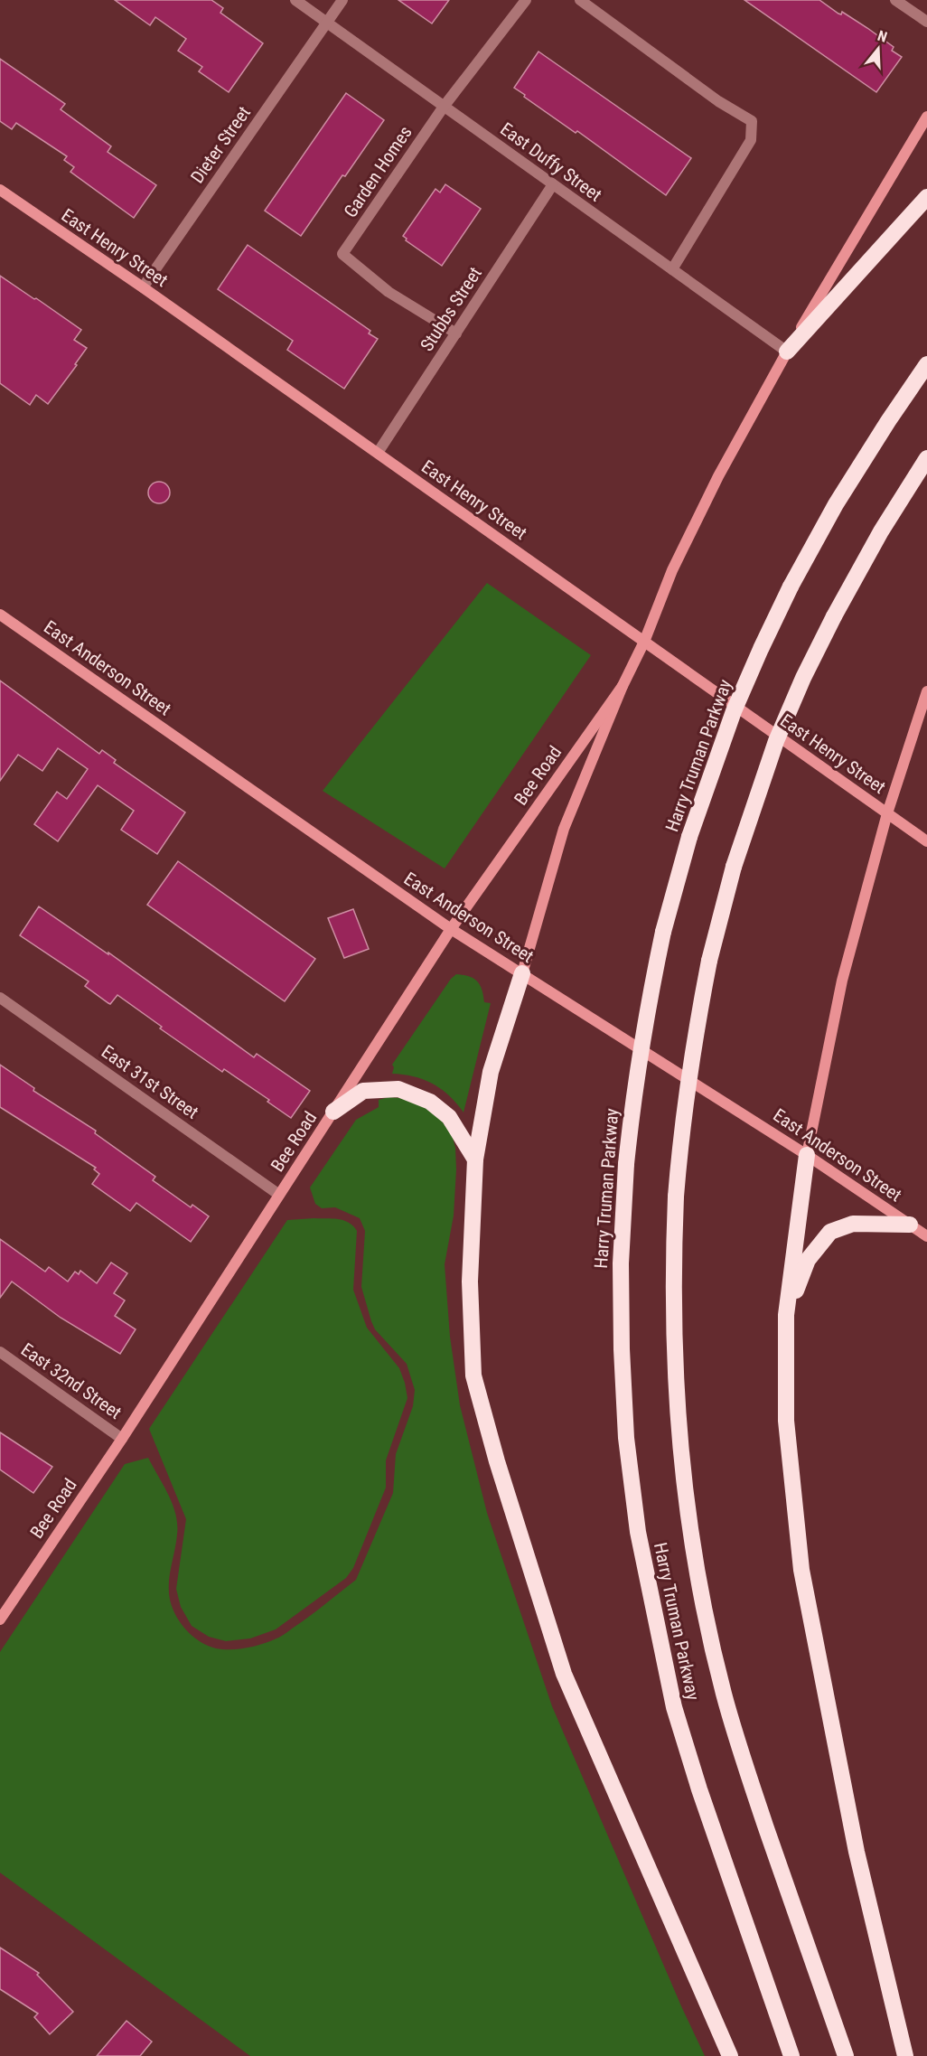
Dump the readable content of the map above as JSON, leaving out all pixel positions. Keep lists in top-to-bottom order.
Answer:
{
  "streets": {
    "highway": ["Harry Truman Parkway"],
    "main road": ["East Henry Street", "East Anderson Street", "Bee Road"],
    "street": [
      "Dieter Street",
      "East Duffy Street",
      "Garden Homes",
      "Stubbs Street",
      "East 31st Street",
      "East 32nd Street"
    ]
  },
  "crossings": [
    ["Dieter Street", "East Duffy Street"],
    ["Dieter Street", "East Henry Street"],
    ["East Duffy Street", "Garden Homes"],
    ["East Duffy Street", "Stubbs Street"],
    ["Garden Homes", "Stubbs Street"],
    ["East Henry Street", "Stubbs Street"],
    ["East Anderson Street", "Bee Road"],
    ["Bee Road", "East 31st Street"],
    ["Bee Road", "East 32nd Street"]
  ],
  "north": "top"
}
